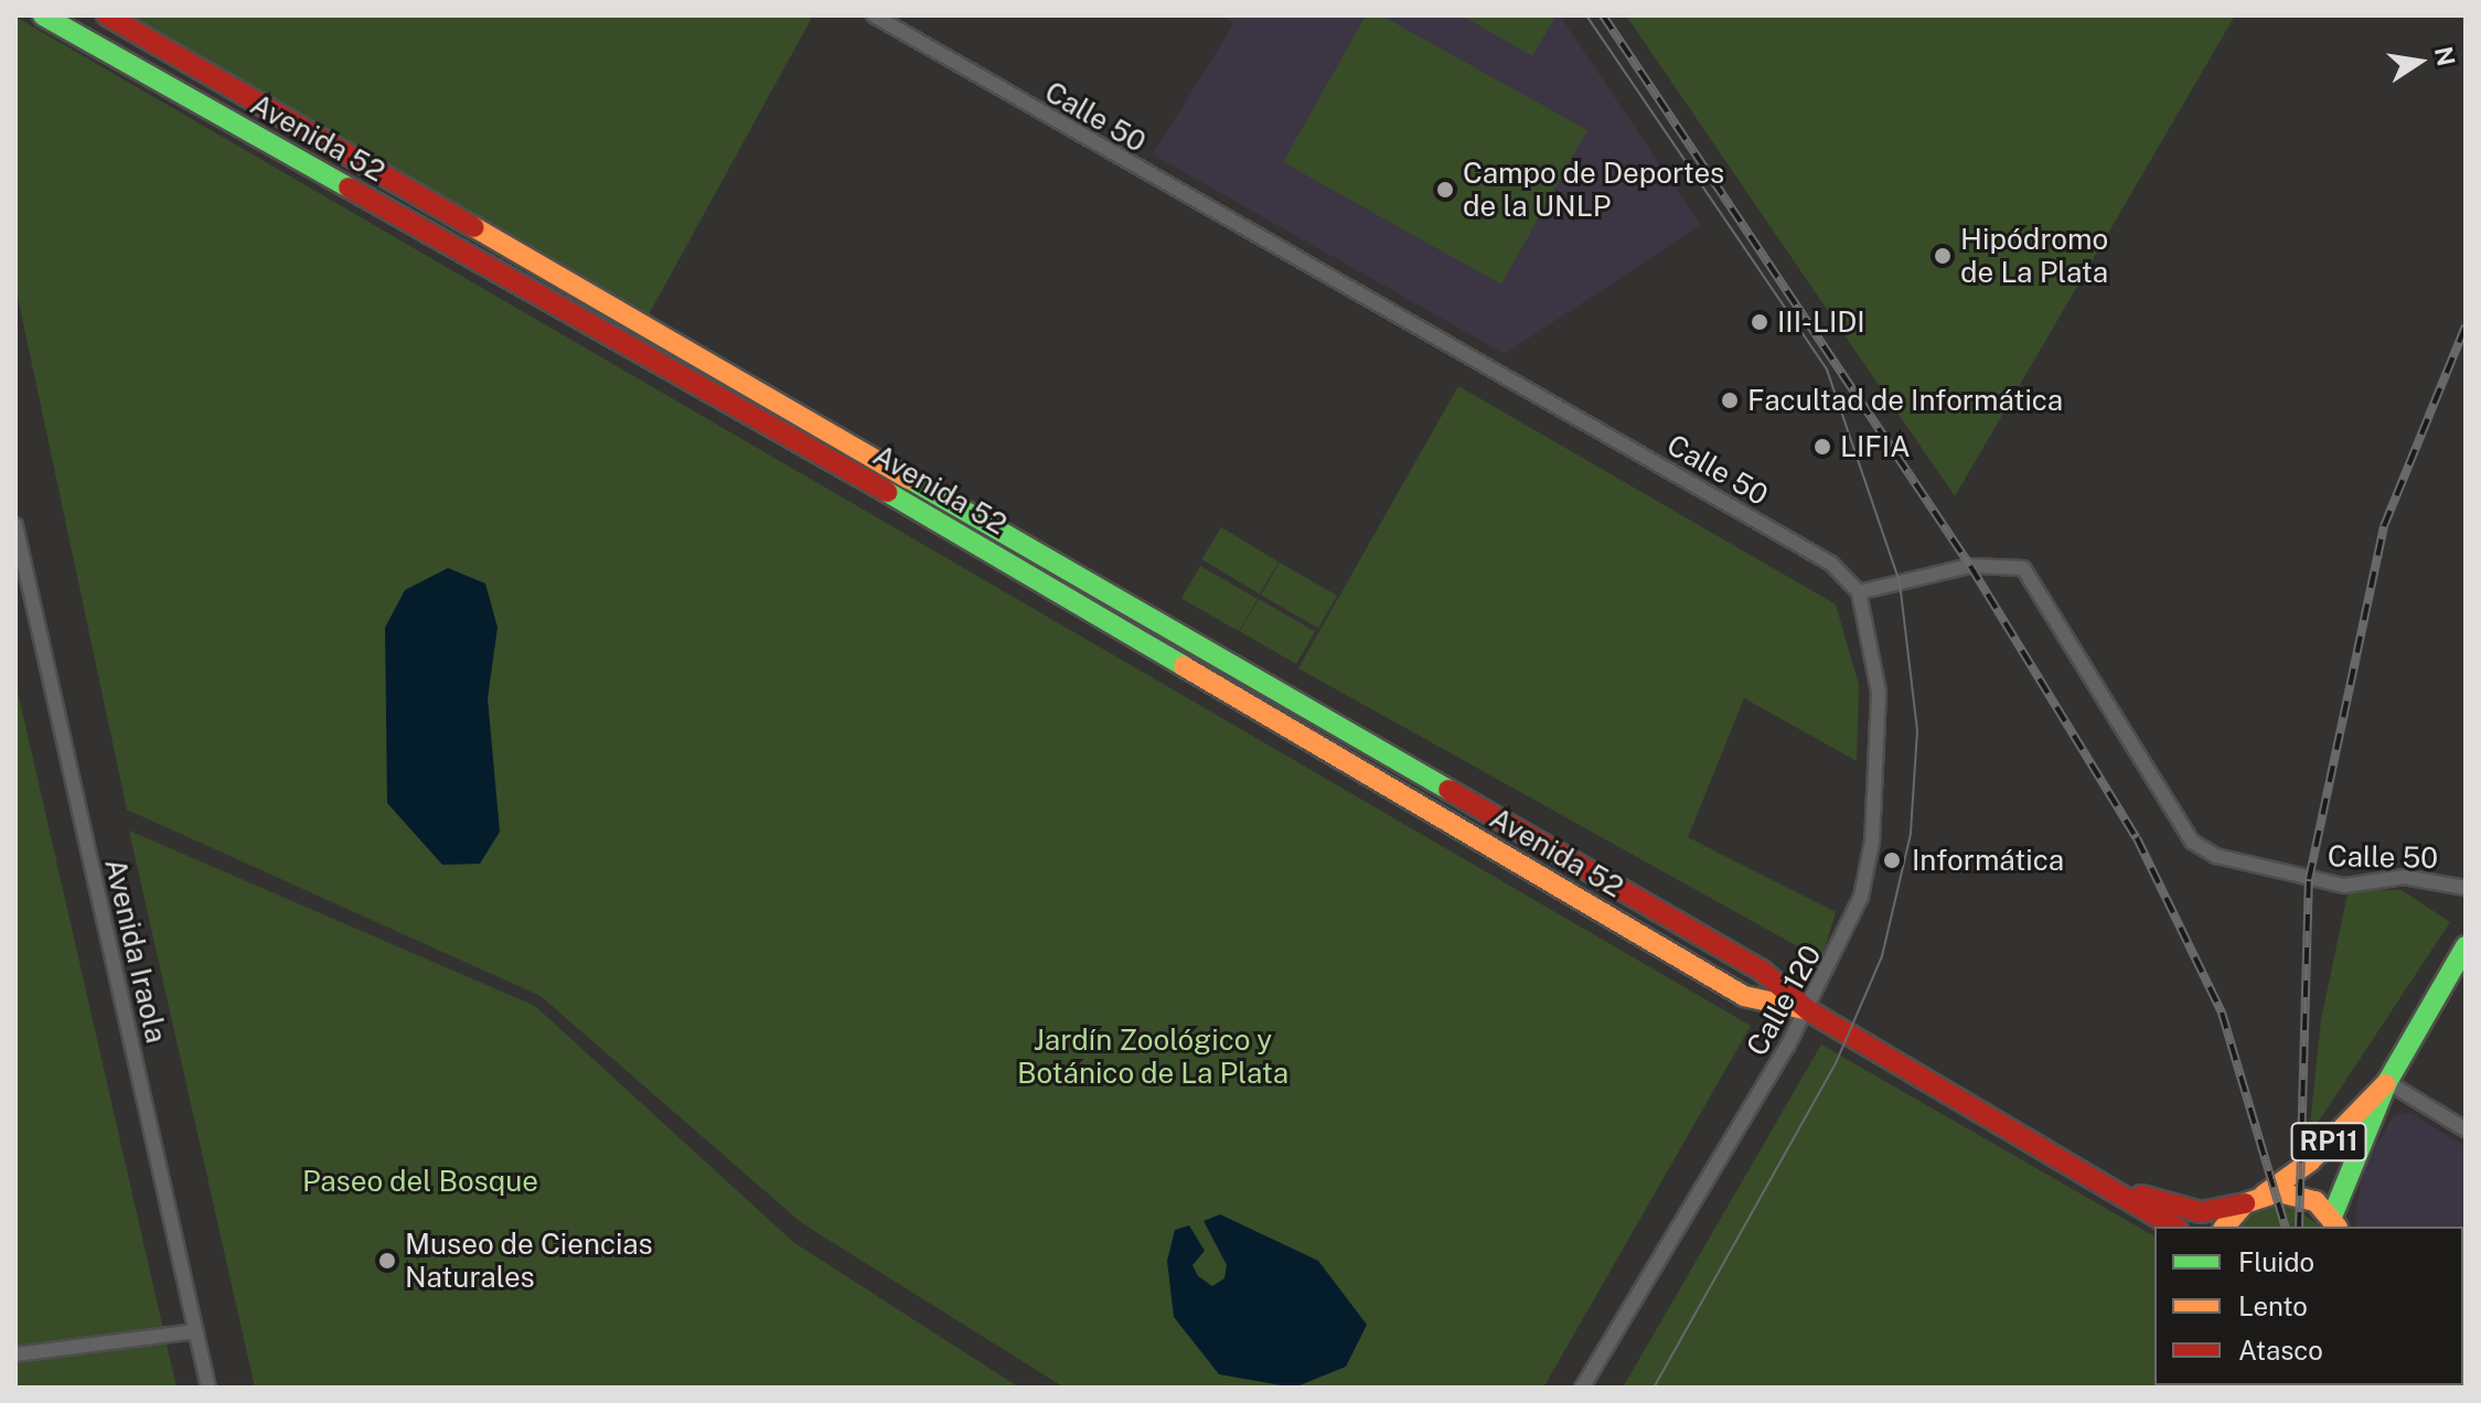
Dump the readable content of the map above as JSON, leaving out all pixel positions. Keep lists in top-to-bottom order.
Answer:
{
  "streets": {
    "main road": ["Avenida 52", "RP11"],
    "street": ["Calle 50", "Avenida Iraola", "Calle 120"]
  },
  "crossings": [
    ["Calle 50", "Calle 120"],
    ["Avenida 52", "Calle 120"],
    ["Avenida 52", "RP11"]
  ],
  "parks": ["Jardín Zoológico y Botánico de La Plata", "Paseo del Bosque"],
  "places": [
    "Campo de Deportes de la UNLP",
    "Hipódromo de La Plata",
    "III-LIDI",
    "Facultad de Informática",
    "LIFIA",
    "Informática",
    "Museo de Ciencias Naturales"
  ],
  "legend": ["Fluido", "Lento", "Atasco"],
  "north": "right"
}
